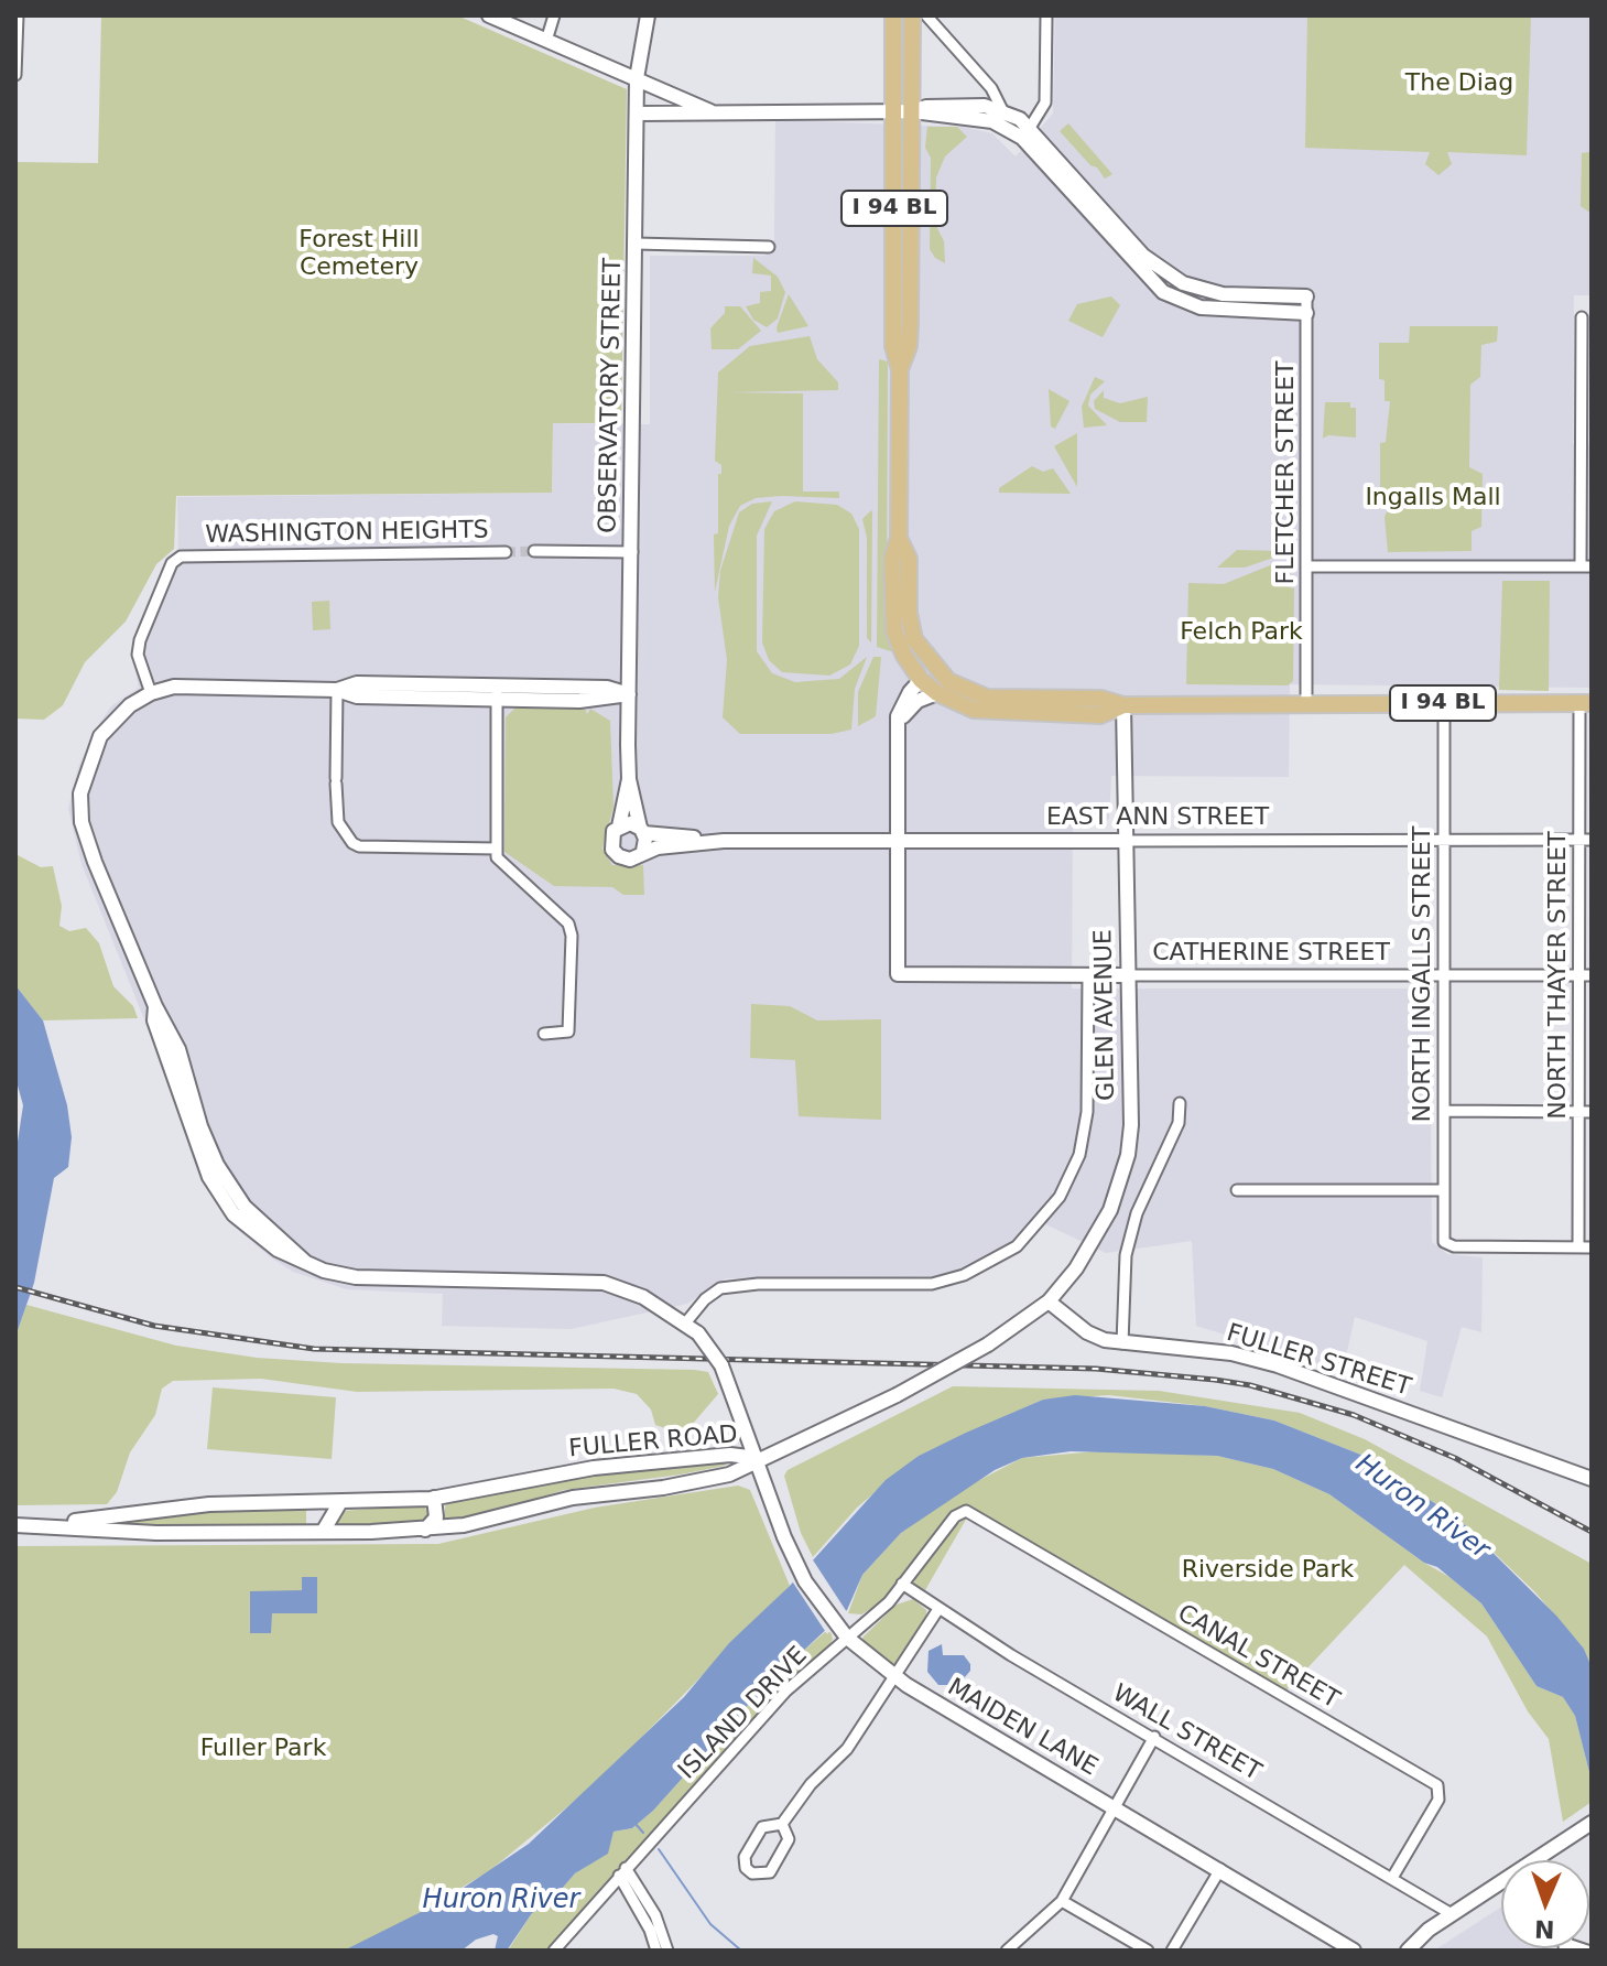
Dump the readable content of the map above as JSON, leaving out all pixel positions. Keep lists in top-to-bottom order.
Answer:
{
  "streets": {
    "main road": ["I 94 BL"],
    "street": [
      "OBSERVATORY STREET",
      "FLETCHER STREET",
      "WASHINGTON HEIGHTS",
      "EAST ANN STREET",
      "CATHERINE STREET",
      "NORTH INGALLS STREET",
      "NORTH THAYER STREET",
      "GLEN AVENUE",
      "FULLER STREET",
      "FULLER ROAD",
      "CANAL STREET",
      "ISLAND DRIVE",
      "MAIDEN LANE",
      "WALL STREET"
    ]
  },
  "crossings": [
    ["I 94 BL", "FLETCHER STREET"],
    ["I 94 BL", "NORTH INGALLS STREET"],
    ["I 94 BL", "NORTH THAYER STREET"],
    ["I 94 BL", "GLEN AVENUE"],
    ["OBSERVATORY STREET", "EAST ANN STREET"],
    ["EAST ANN STREET", "CATHERINE STREET"],
    ["EAST ANN STREET", "NORTH INGALLS STREET"],
    ["EAST ANN STREET", "NORTH THAYER STREET"],
    ["EAST ANN STREET", "GLEN AVENUE"],
    ["CATHERINE STREET", "NORTH INGALLS STREET"],
    ["CATHERINE STREET", "NORTH THAYER STREET"],
    ["CATHERINE STREET", "GLEN AVENUE"],
    ["NORTH INGALLS STREET", "NORTH THAYER STREET"],
    ["GLEN AVENUE", "FULLER STREET"],
    ["FULLER ROAD", "MAIDEN LANE"],
    ["CANAL STREET", "ISLAND DRIVE"],
    ["CANAL STREET", "WALL STREET"],
    ["ISLAND DRIVE", "MAIDEN LANE"],
    ["ISLAND DRIVE", "WALL STREET"]
  ],
  "water": ["Huron River"],
  "parks": [
    "The Diag",
    "Forest Hill Cemetery",
    "Ingalls Mall",
    "Felch Park",
    "Riverside Park",
    "Fuller Park"
  ],
  "north": "bottom"
}
